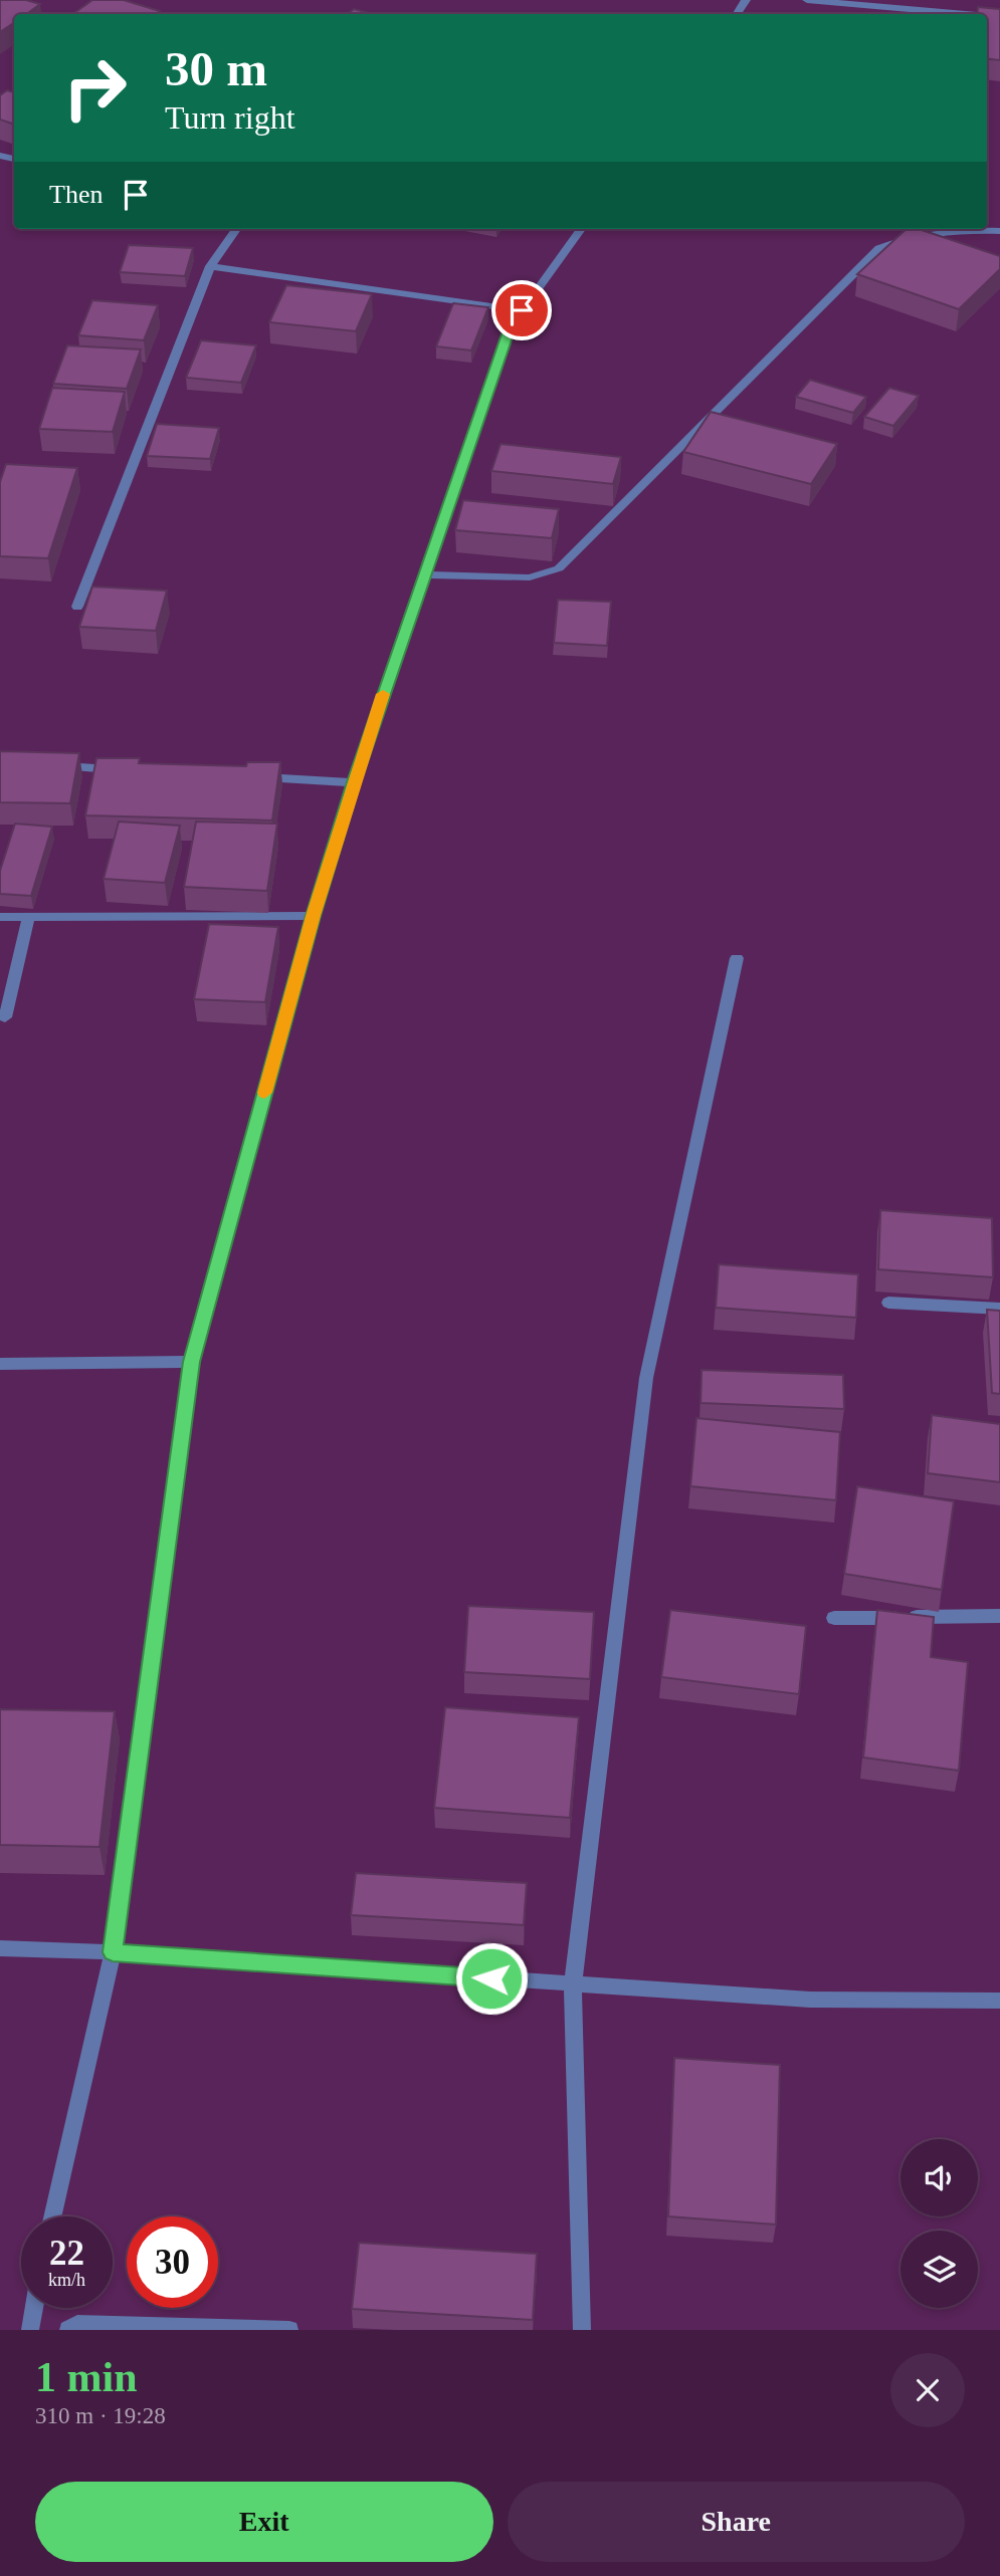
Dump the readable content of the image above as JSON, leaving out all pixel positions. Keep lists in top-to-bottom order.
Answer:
{
  "page": {
    "turn": ["30 m", "Turn right"],
    "then": "Then",
    "speed": "22 km/h",
    "limit": "30",
    "heading": ["1 min", "310 m · 19:28"],
    "buttons": ["Exit", "Share"]
  }
}
